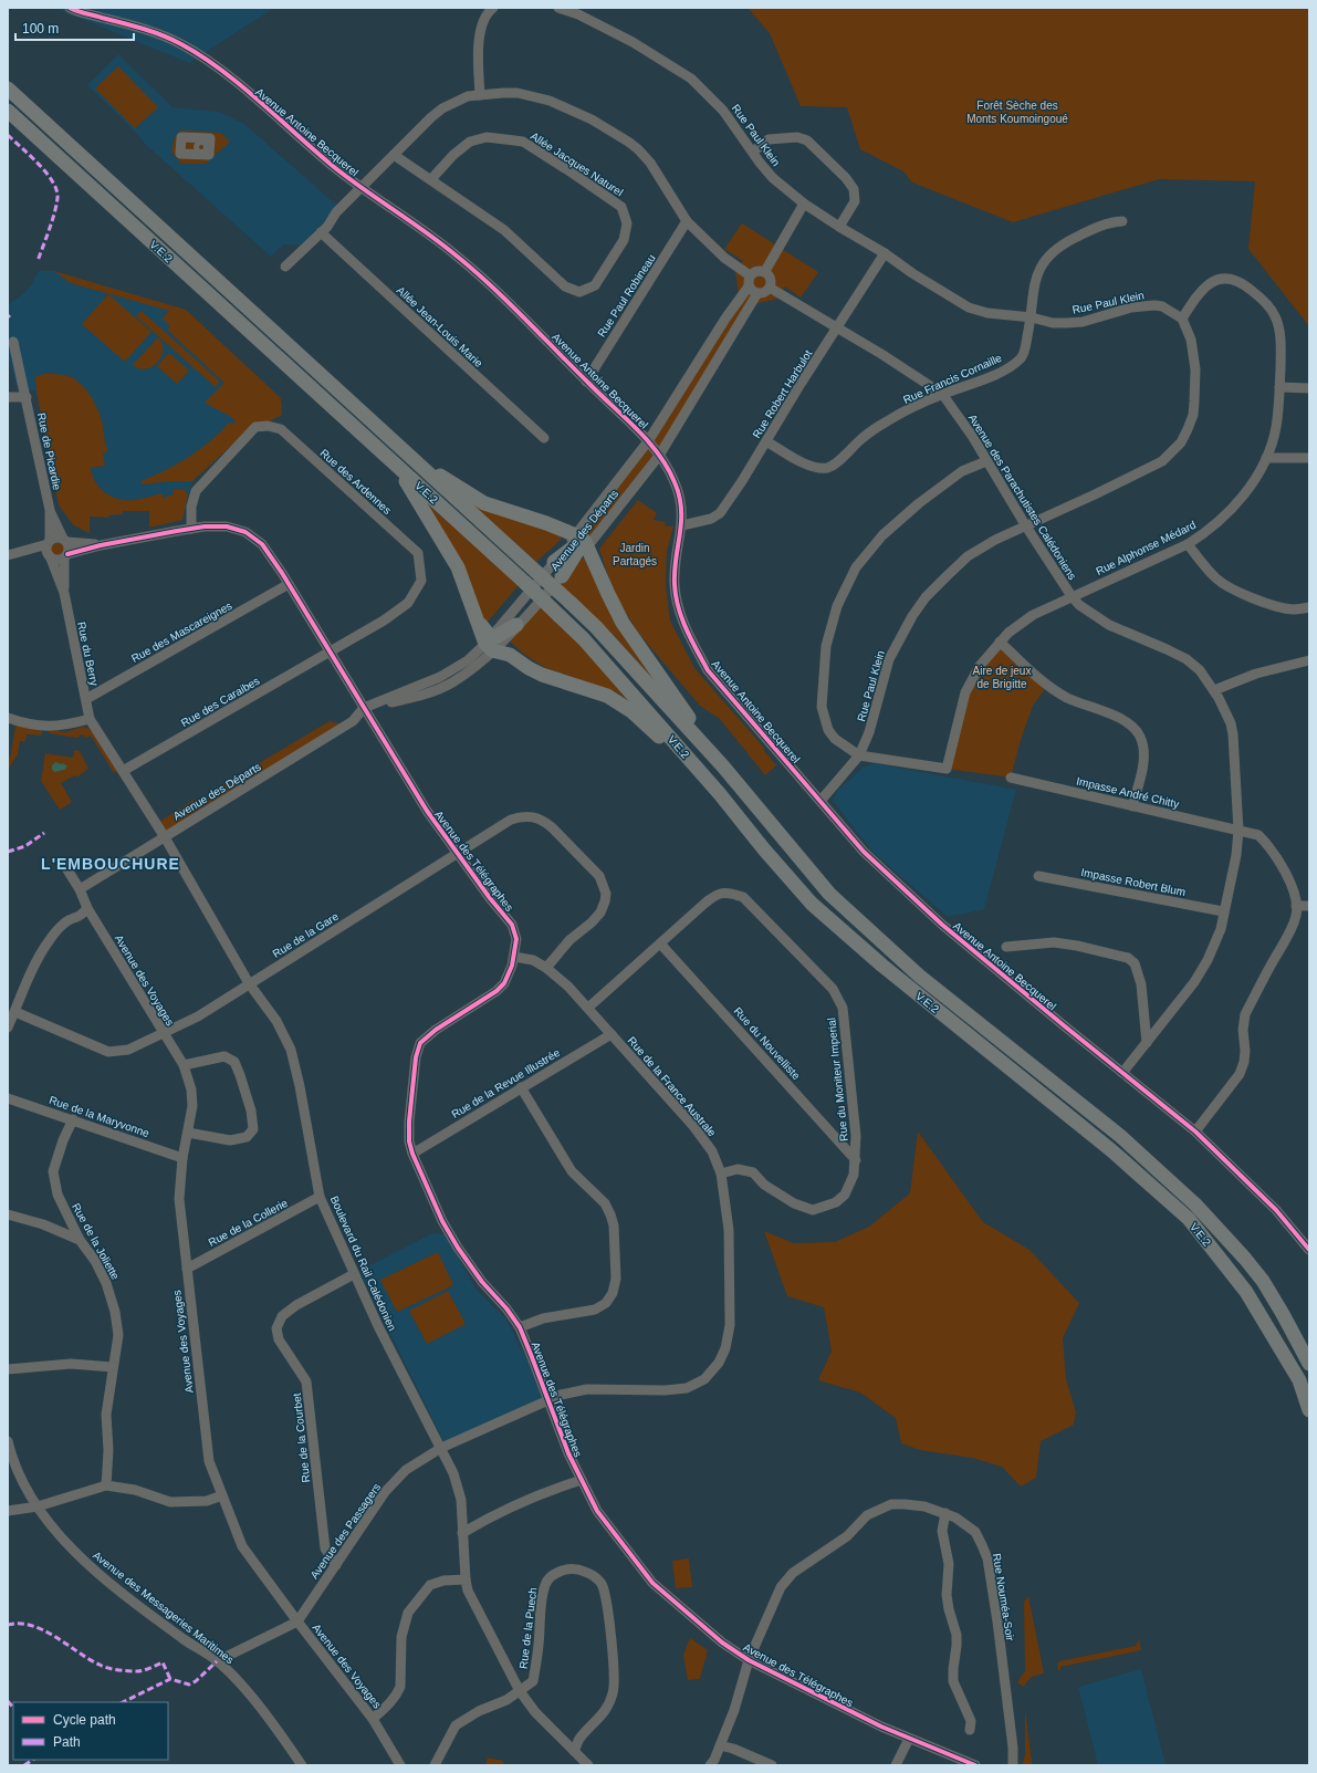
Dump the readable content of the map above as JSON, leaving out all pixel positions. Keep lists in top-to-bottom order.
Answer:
{
  "streets": {
    "highway": ["V.E.2"],
    "street": [
      "Avenue Antoine Becquerel",
      "Rue Paul Klein",
      "Allée Jacques Naturel",
      "Rue Paul Robineau",
      "Allée Jean-Louis Marie",
      "Rue Francis Cornaille",
      "Rue Robert Harbulot",
      "Rue de Picardie",
      "Rue des Ardennes",
      "Avenue des Parachutistes Calédoniens",
      "Avenue des Départs",
      "Rue Alphonse Médard",
      "Rue des Mascareignes",
      "Rue du Berry",
      "Rue des Caraibes",
      "Impasse André Chitty",
      "Avenue des Télégraphes",
      "Impasse Robert Blum",
      "Rue de la Gare",
      "Avenue des Voyages",
      "Rue du Nouvelliste",
      "Rue du Moniteur Imperial",
      "Rue de la Revue Illustrée",
      "Rue de la France Australe",
      "Rue de la Maryvonne",
      "Rue de la Collerie",
      "Rue de la Joliette",
      "Boulevard du Rail Calédonien",
      "Rue de la Courbet",
      "Avenue des Passagers",
      "Rue Nouméa-Soir",
      "Avenue des Messageries Maritimes",
      "Rue de la Puech"
    ]
  },
  "crossings": [
    ["Avenue Antoine Becquerel", "Rue Paul Klein"],
    ["Avenue Antoine Becquerel", "Rue Paul Robineau"],
    ["Avenue Antoine Becquerel", "Rue Robert Harbulot"],
    ["Avenue Antoine Becquerel", "Avenue des Parachutistes Calédoniens"],
    ["Avenue Antoine Becquerel", "Avenue des Départs"],
    ["Rue Paul Klein", "Rue Francis Cornaille"],
    ["Rue Paul Klein", "Rue Robert Harbulot"],
    ["Rue Paul Klein", "Avenue des Parachutistes Calédoniens"],
    ["Rue Paul Klein", "Rue Alphonse Médard"],
    ["Rue Francis Cornaille", "Rue Robert Harbulot"],
    ["Rue Francis Cornaille", "Avenue des Parachutistes Calédoniens"],
    ["Rue Robert Harbulot", "Avenue des Parachutistes Calédoniens"],
    ["Rue de Picardie", "Rue du Berry"],
    ["Rue de Picardie", "Avenue des Télégraphes"],
    ["Rue des Ardennes", "Rue des Caraibes"],
    ["Rue des Ardennes", "Avenue des Télégraphes"],
    ["Avenue des Parachutistes Calédoniens", "Avenue des Départs"],
    ["Avenue des Parachutistes Calédoniens", "Rue Alphonse Médard"],
    ["Avenue des Parachutistes Calédoniens", "Impasse André Chitty"],
    ["Avenue des Parachutistes Calédoniens", "Impasse Robert Blum"],
    ["Avenue des Départs", "Avenue des Télégraphes"],
    ["Avenue des Départs", "Avenue des Voyages"],
    ["Avenue des Départs", "Boulevard du Rail Calédonien"],
    ["Rue des Mascareignes", "Rue du Berry"],
    ["Rue des Mascareignes", "Avenue des Télégraphes"],
    ["Rue du Berry", "Avenue des Télégraphes"],
    ["Rue du Berry", "Boulevard du Rail Calédonien"],
    ["Rue des Caraibes", "Avenue des Télégraphes"],
    ["Rue des Caraibes", "Boulevard du Rail Calédonien"],
    ["Avenue des Télégraphes", "Rue de la Gare"],
    ["Avenue des Télégraphes", "Rue de la Revue Illustrée"],
    ["Avenue des Télégraphes", "Rue de la France Australe"],
    ["Avenue des Télégraphes", "Avenue des Passagers"],
    ["Avenue des Télégraphes", "Rue Nouméa-Soir"],
    ["Rue de la Gare", "Avenue des Voyages"],
    ["Rue de la Gare", "Rue de la France Australe"],
    ["Rue de la Gare", "Boulevard du Rail Calédonien"],
    ["Avenue des Voyages", "Rue de la Maryvonne"],
    ["Avenue des Voyages", "Rue de la Collerie"],
    ["Avenue des Voyages", "Avenue des Passagers"],
    ["Rue du Nouvelliste", "Rue du Moniteur Imperial"],
    ["Rue du Moniteur Imperial", "Rue de la France Australe"],
    ["Rue de la Revue Illustrée", "Rue de la France Australe"],
    ["Rue de la France Australe", "Avenue des Passagers"],
    ["Rue de la Maryvonne", "Rue de la Joliette"],
    ["Rue de la Collerie", "Boulevard du Rail Calédonien"],
    ["Boulevard du Rail Calédonien", "Rue de la Courbet"],
    ["Boulevard du Rail Calédonien", "Avenue des Passagers"],
    ["Boulevard du Rail Calédonien", "Rue de la Puech"],
    ["Rue de la Courbet", "Avenue des Passagers"],
    ["Avenue des Passagers", "Avenue des Messageries Maritimes"]
  ],
  "districts": ["L'EMBOUCHURE"],
  "parks": ["Forêt Sèche des Monts Koumoingoué", "Jardin Partagés", "Aire de jeux de Brigitte"],
  "legend": ["Cycle path", "Path"],
  "scale_bar": "100 m"
}
